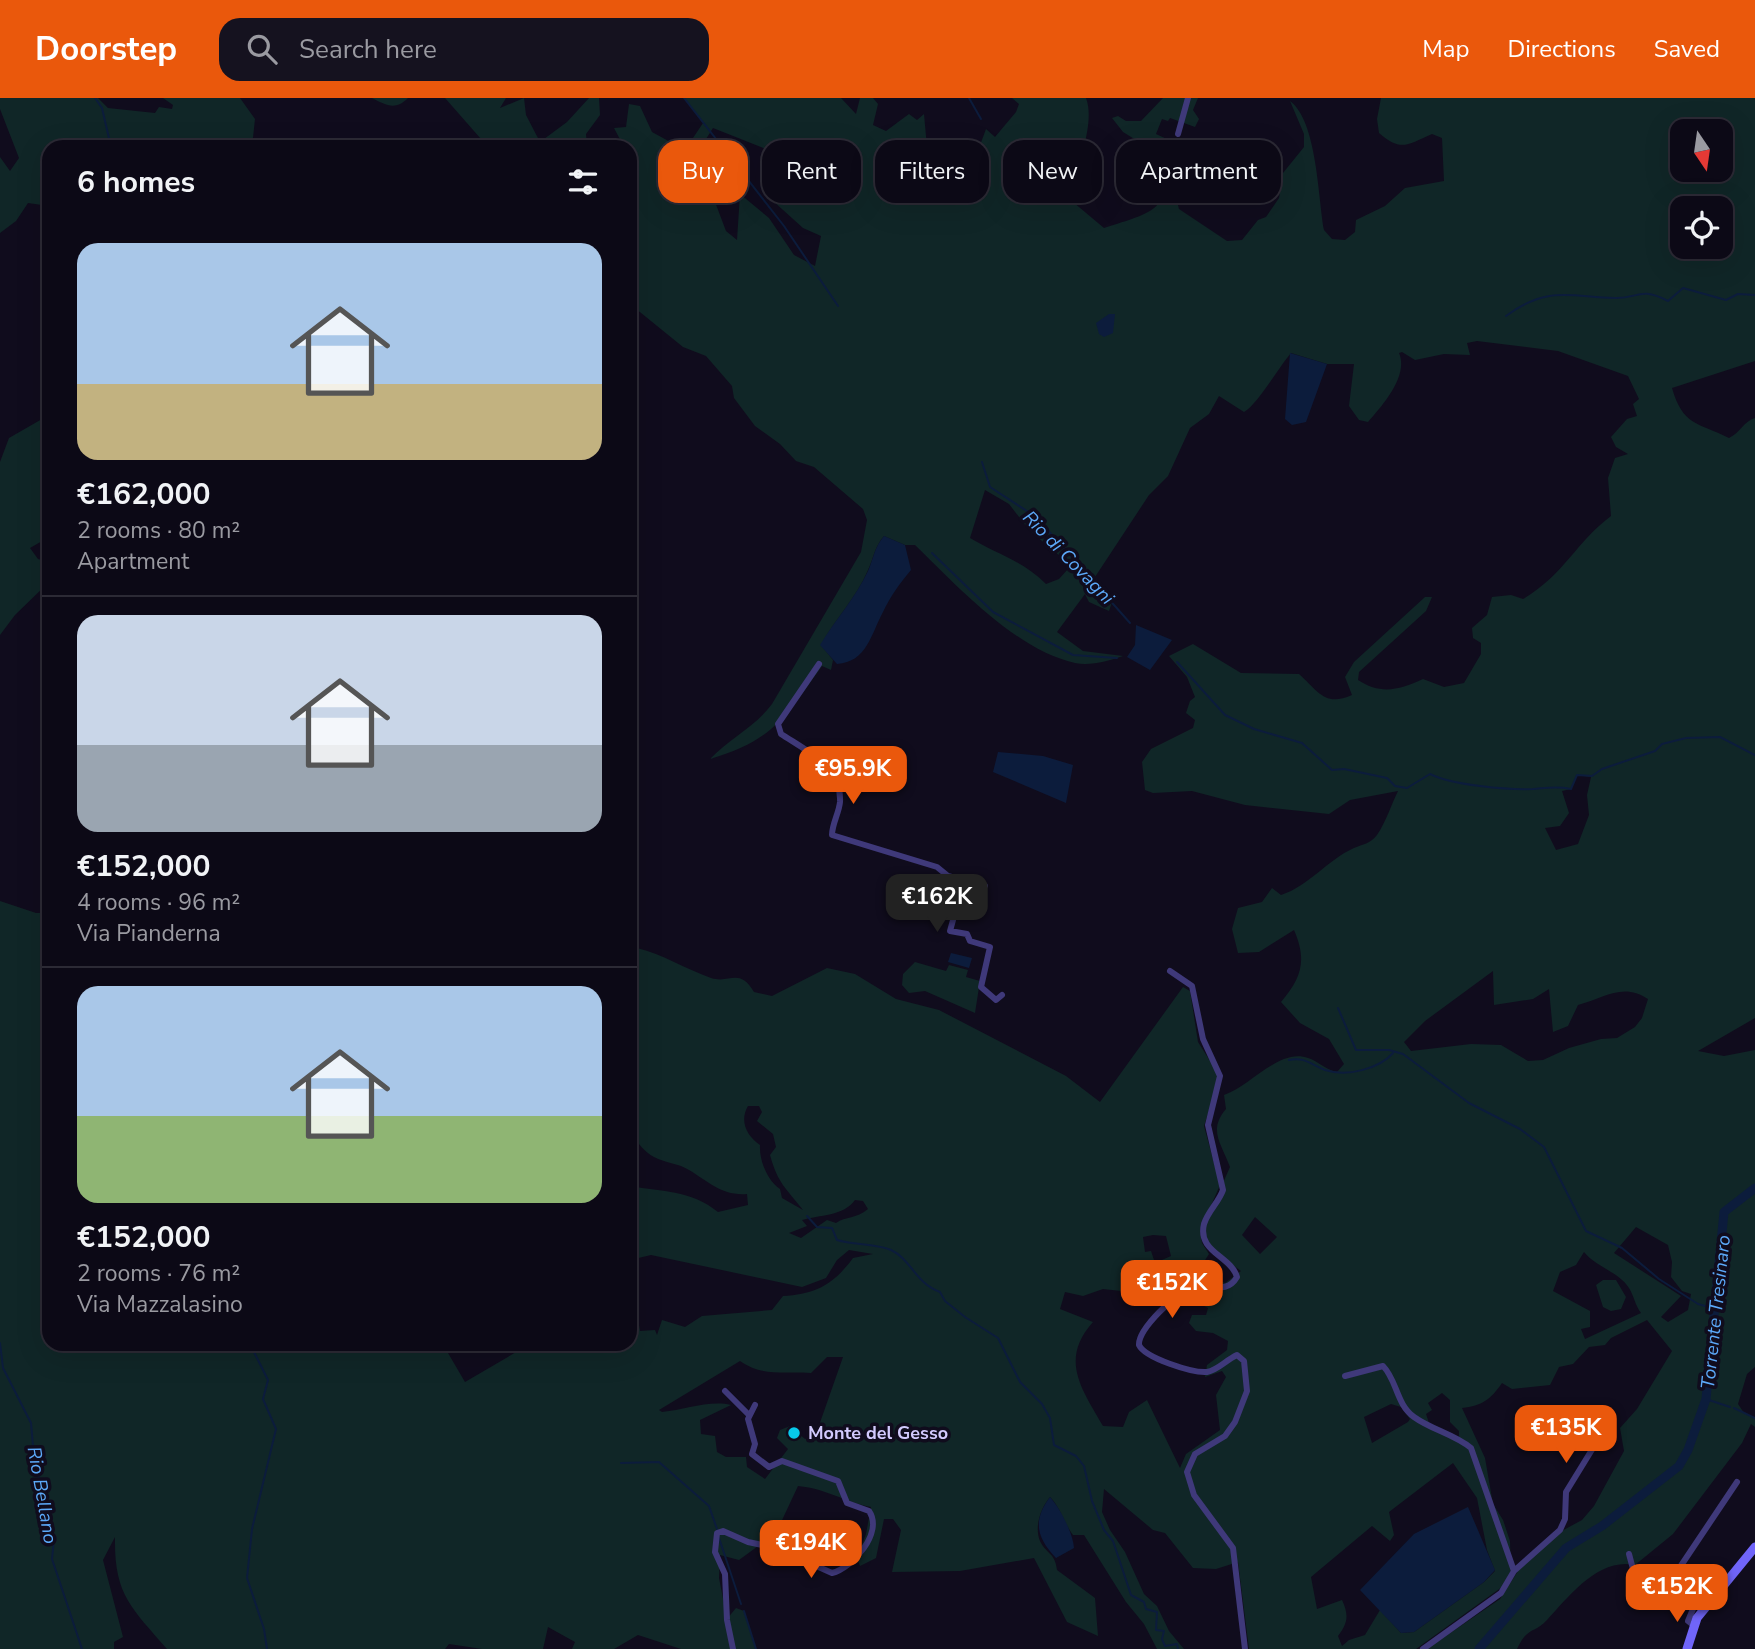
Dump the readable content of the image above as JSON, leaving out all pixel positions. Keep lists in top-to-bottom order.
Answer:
{
  "water": ["Rio di Covagni", "Torrente Tresinaro", "Rio Bellano"],
  "places": ["Monte del Gesso"],
  "north": "bottom",
  "page": {
    "header": "Doorstep",
    "search": "Search here",
    "nav": ["Map", "Directions", "Saved"],
    "chip": [
      "Buy",
      "Rent",
      "Filters",
      "New",
      "Apartment"
    ],
    "heading": "6 homes",
    "list": [
      {
        "name": "€162,000",
        "note": "2 rooms · 80 m² · Apartment"
      },
      {
        "name": "€152,000",
        "note": "4 rooms · 96 m² · Via Pianderna"
      },
      {
        "name": "€152,000",
        "note": "2 rooms · 76 m² · Via Mazzalasino"
      }
    ],
    "price": [
      "€95.9K",
      "€162K",
      "€152K",
      "€135K",
      "€194K",
      "€152K"
    ]
  }
}
